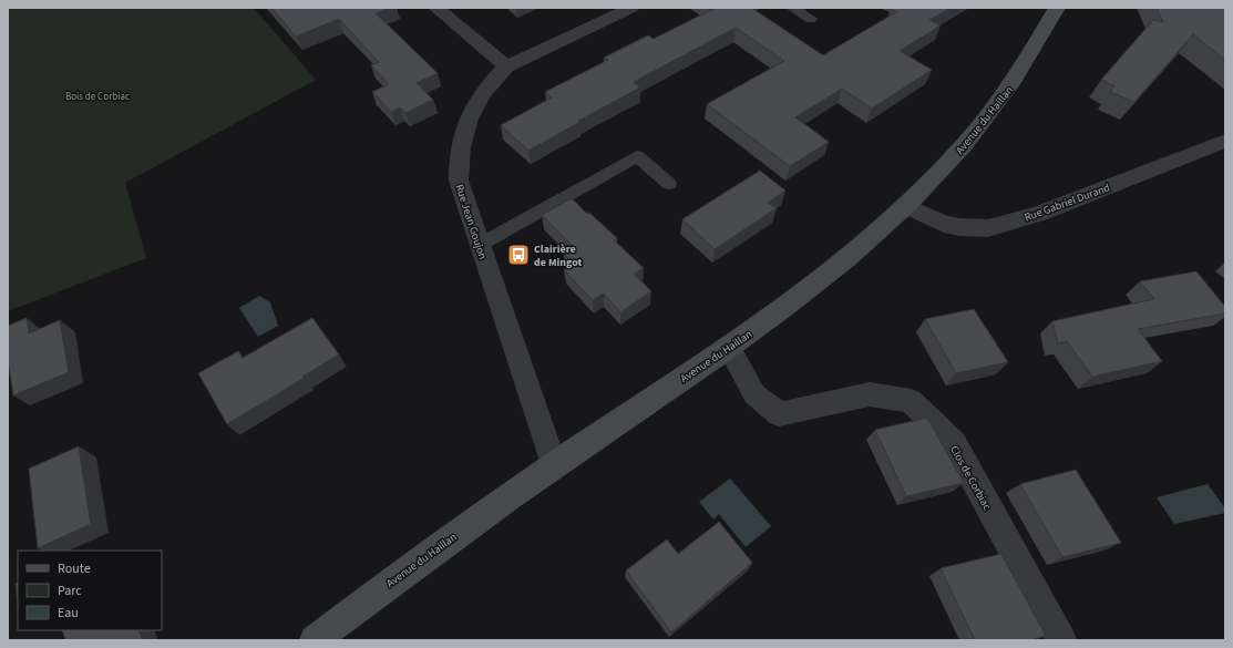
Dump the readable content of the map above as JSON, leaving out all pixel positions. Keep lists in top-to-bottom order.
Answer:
{
  "streets": {
    "street": [
      "Avenue du Haillan",
      "Rue Gabriel Durand",
      "Rue Jean Goujon",
      "Clos de Corbiac"
    ]
  },
  "crossings": [
    ["Avenue du Haillan", "Rue Gabriel Durand"],
    ["Avenue du Haillan", "Rue Jean Goujon"],
    ["Avenue du Haillan", "Clos de Corbiac"]
  ],
  "parks": ["Bois de Corbiac"],
  "places": {
    "bus stop": ["Clairière de Mingot"]
  },
  "legend": ["Route", "Parc", "Eau"]
}
